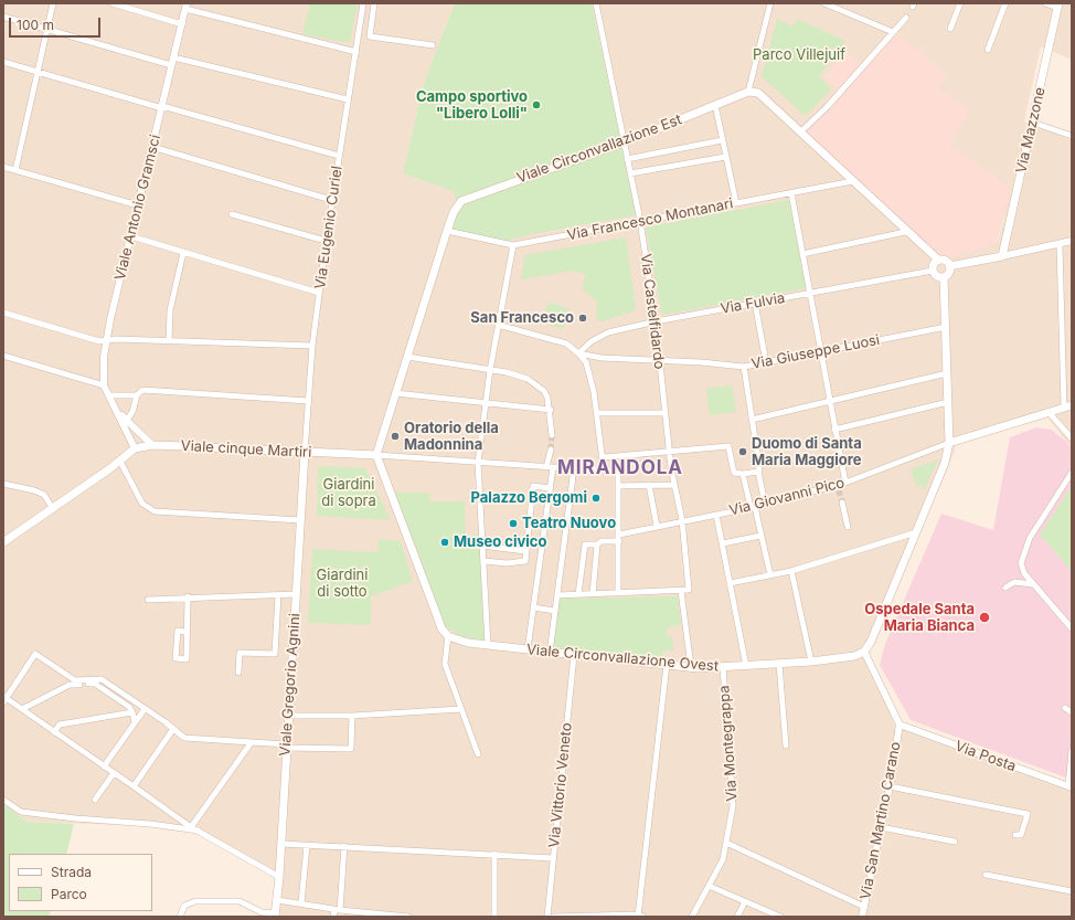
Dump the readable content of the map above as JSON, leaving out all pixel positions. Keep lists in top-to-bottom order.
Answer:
{
  "streets": {
    "main road": [
      "Via Mazzone",
      "Viale Circonvallazione Est",
      "Viale cinque Martiri",
      "Viale Circonvallazione Ovest",
      "Viale Gregorio Agnini"
    ],
    "street": [
      "Viale Antonio Gramsci",
      "Via Francesco Montanari",
      "Via Eugenio Curiel",
      "Via Fulvia",
      "Via Castelfidardo",
      "Via Giuseppe Luosi",
      "Via Giovanni Pico",
      "Via Montegrappa",
      "Via Posta",
      "Via Vittorio Veneto",
      "Via San Martino Carano"
    ]
  },
  "crossings": [
    ["Viale Circonvallazione Est", "Via Francesco Montanari"],
    ["Viale Circonvallazione Est", "Via Castelfidardo"],
    ["Viale Circonvallazione Est", "Viale cinque Martiri"],
    ["Viale Antonio Gramsci", "Viale cinque Martiri"],
    ["Via Francesco Montanari", "Via Castelfidardo"],
    ["Via Eugenio Curiel", "Viale cinque Martiri"],
    ["Via Eugenio Curiel", "Viale Gregorio Agnini"],
    ["Via Fulvia", "Via Castelfidardo"],
    ["Via Fulvia", "Via Giuseppe Luosi"],
    ["Via Castelfidardo", "Via Giuseppe Luosi"],
    ["Via Castelfidardo", "Via Giovanni Pico"],
    ["Viale cinque Martiri", "Viale Gregorio Agnini"],
    ["Viale Circonvallazione Ovest", "Via Montegrappa"],
    ["Viale Circonvallazione Ovest", "Via Vittorio Veneto"],
    ["Via Posta", "Via San Martino Carano"]
  ],
  "districts": ["MIRANDOLA"],
  "parks": ["Parco Villejuif", "Giardini di sopra", "Giardini di sotto"],
  "places": [
    "Campo sportivo \"Libero Lolli\"",
    "San Francesco",
    "Oratorio della Madonnina",
    "Duomo di Santa Maria Maggiore",
    "Palazzo Bergomi",
    "Teatro Nuovo",
    "Museo civico",
    "Ospedale Santa Maria Bianca"
  ],
  "legend": ["Strada", "Parco"],
  "scale_bar": "100 m"
}
